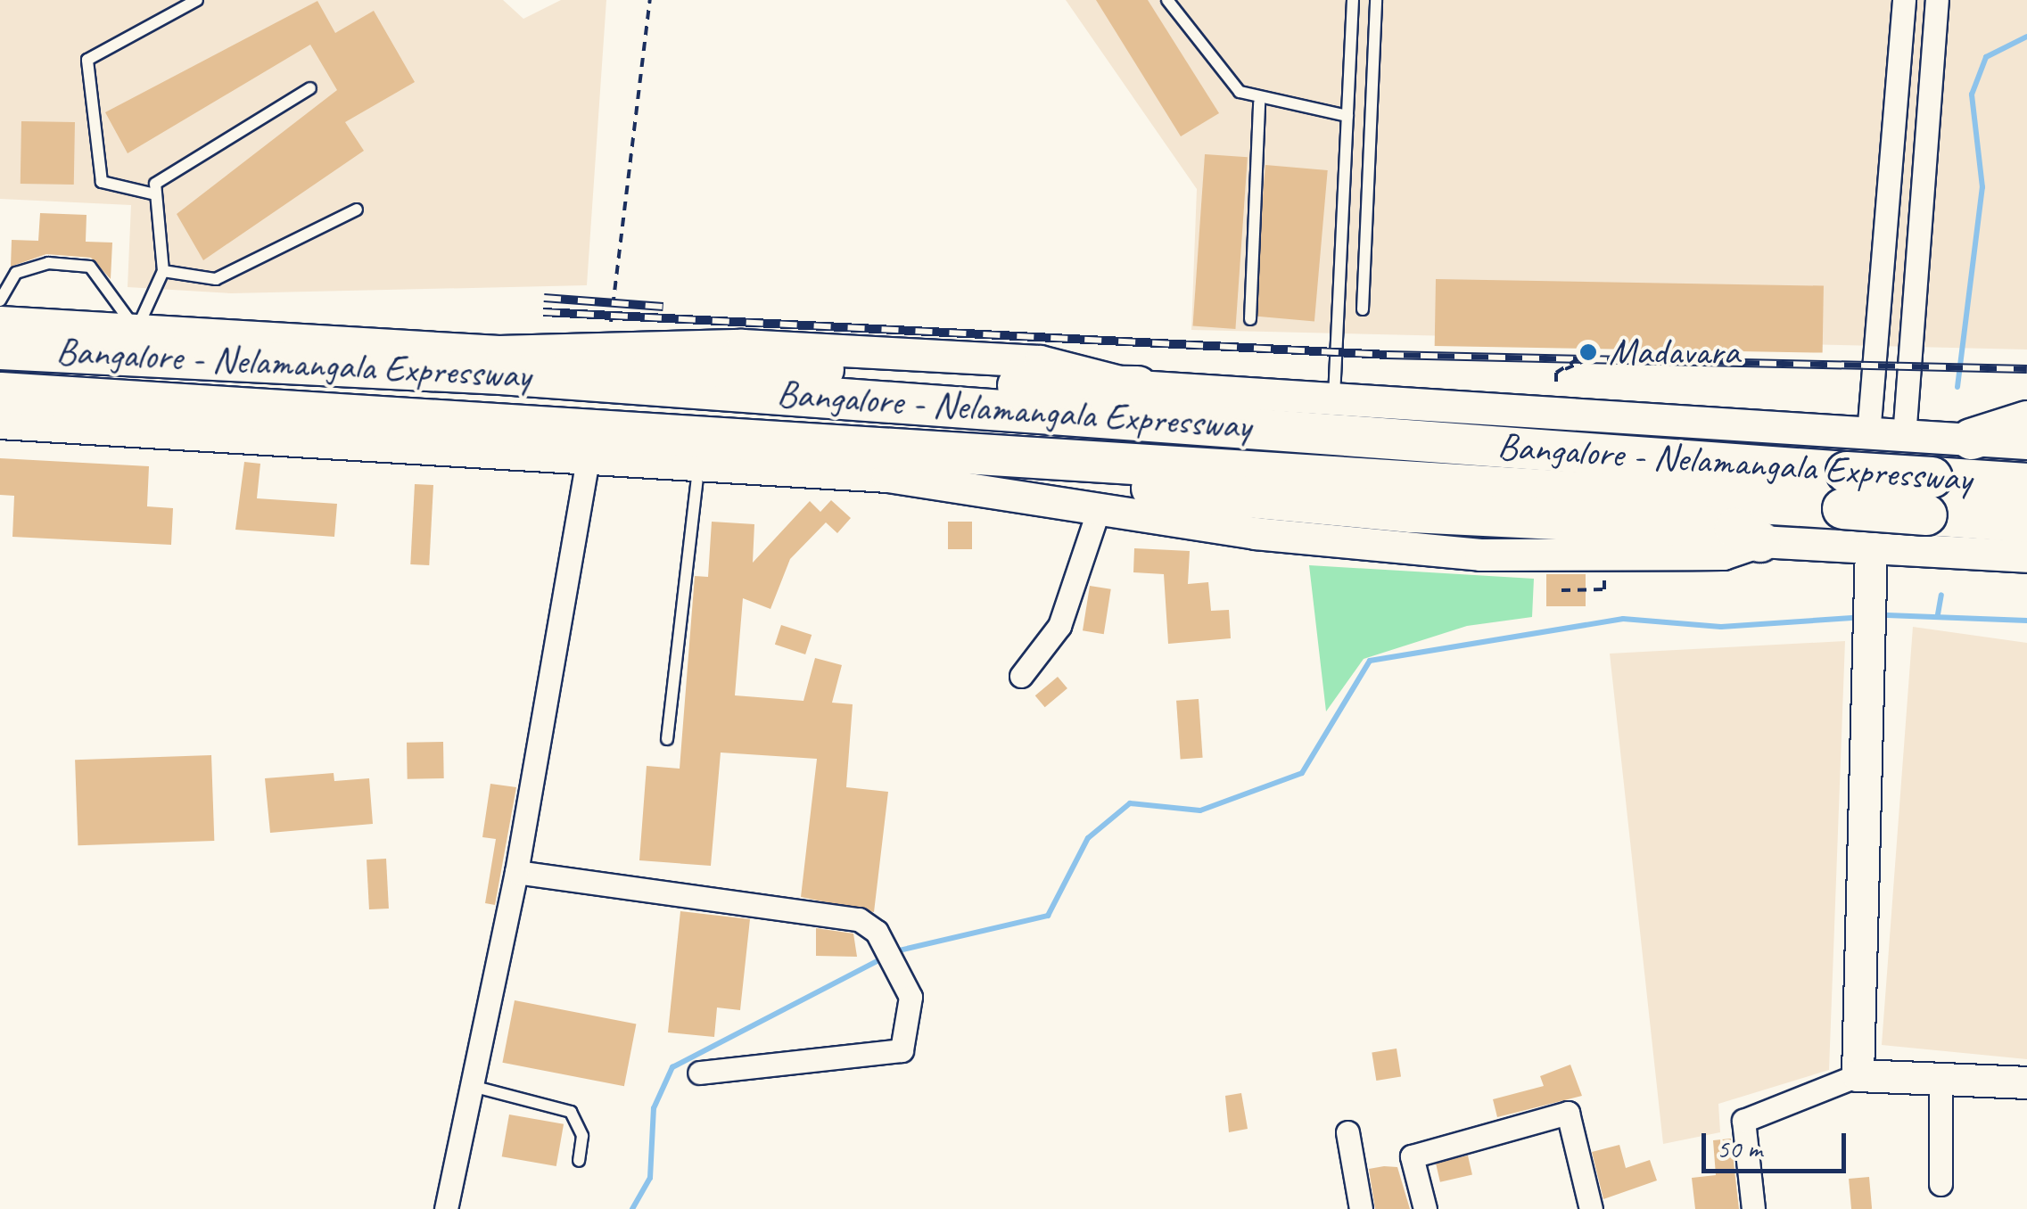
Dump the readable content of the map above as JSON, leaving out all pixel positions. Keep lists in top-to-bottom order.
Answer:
{
  "streets": {
    "highway": ["Bangalore - Nelamangala Expressway"]
  },
  "places": ["Madavara"],
  "scale_bar": "50 m"
}
